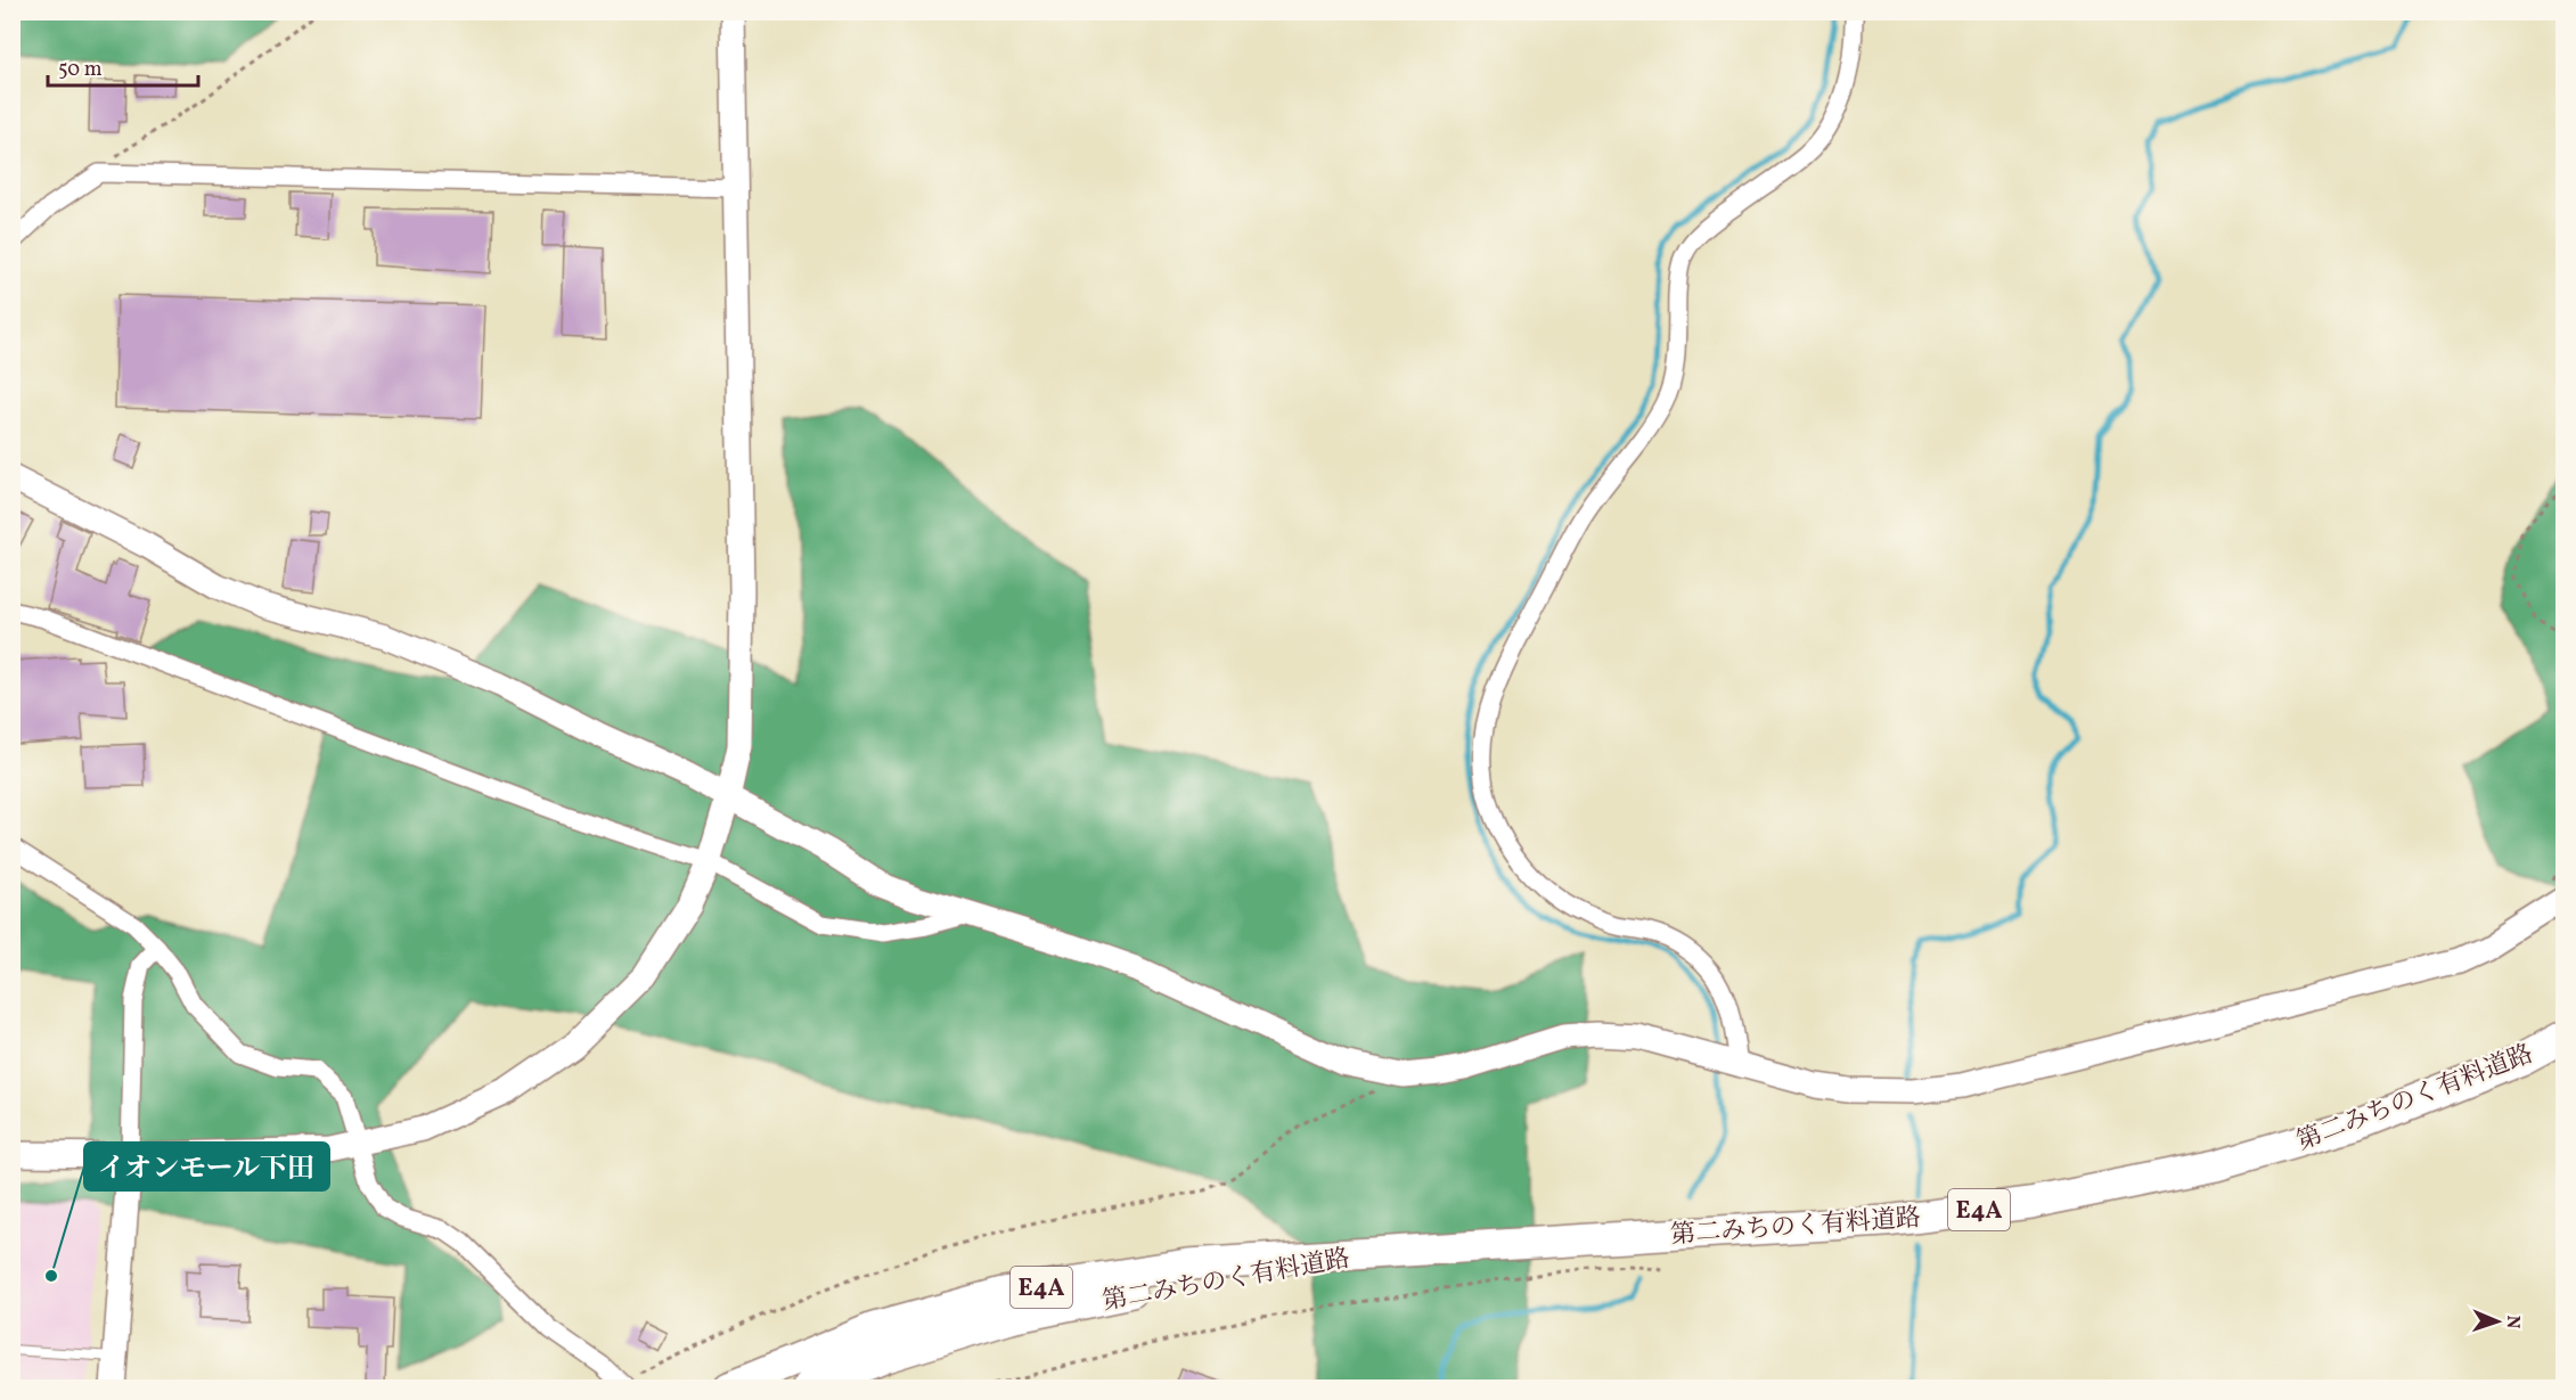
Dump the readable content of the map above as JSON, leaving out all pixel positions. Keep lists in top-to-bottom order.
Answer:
{
  "streets": {
    "highway": ["第二みちのく有料道路", "E4A"]
  },
  "places": ["イオンモール下田"],
  "scale_bar": "50 m",
  "north": "right"
}
